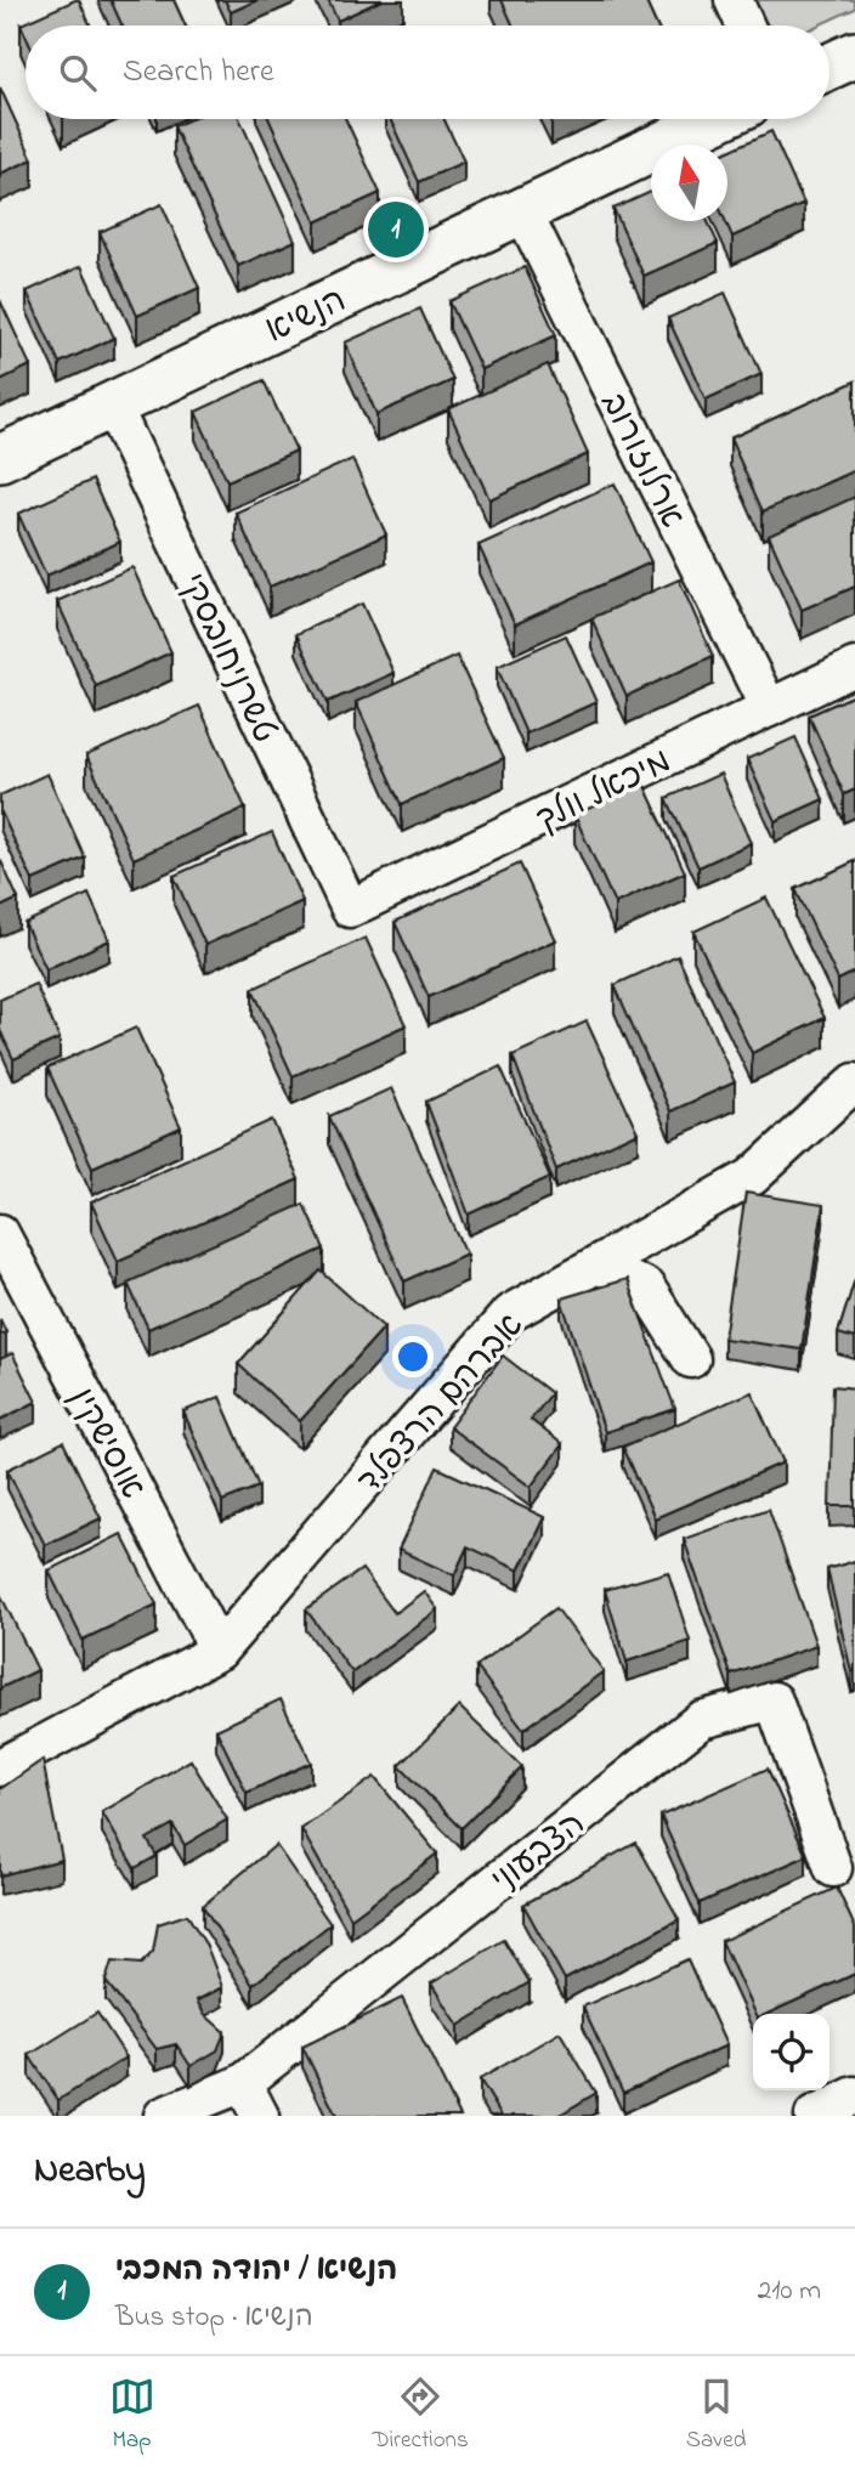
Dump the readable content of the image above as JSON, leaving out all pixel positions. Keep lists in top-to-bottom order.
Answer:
{
  "streets": {
    "street": [
      "הנשיא",
      "ארלוזורוב",
      "טשרניחובסקי",
      "מיכאל וולך",
      "אברהם הרצפלד",
      "אוסישקין",
      "הצבעוני"
    ]
  },
  "crossings": [
    ["הנשיא", "ארלוזורוב"],
    ["הנשיא", "טשרניחובסקי"],
    ["ארלוזורוב", "מיכאל וולך"],
    ["טשרניחובסקי", "מיכאל וולך"],
    ["אברהם הרצפלד", "אוסישקין"]
  ],
  "north": "top",
  "page": {
    "search": "Search here",
    "pins": "1",
    "heading": "Nearby",
    "list": [
      {
        "mark": "1",
        "name": "הנשיא / יהודה המכבי",
        "note": "Bus stop · הנשיא",
        "value": "210 m"
      }
    ],
    "nav": ["Map", "Directions", "Saved"]
  }
}
